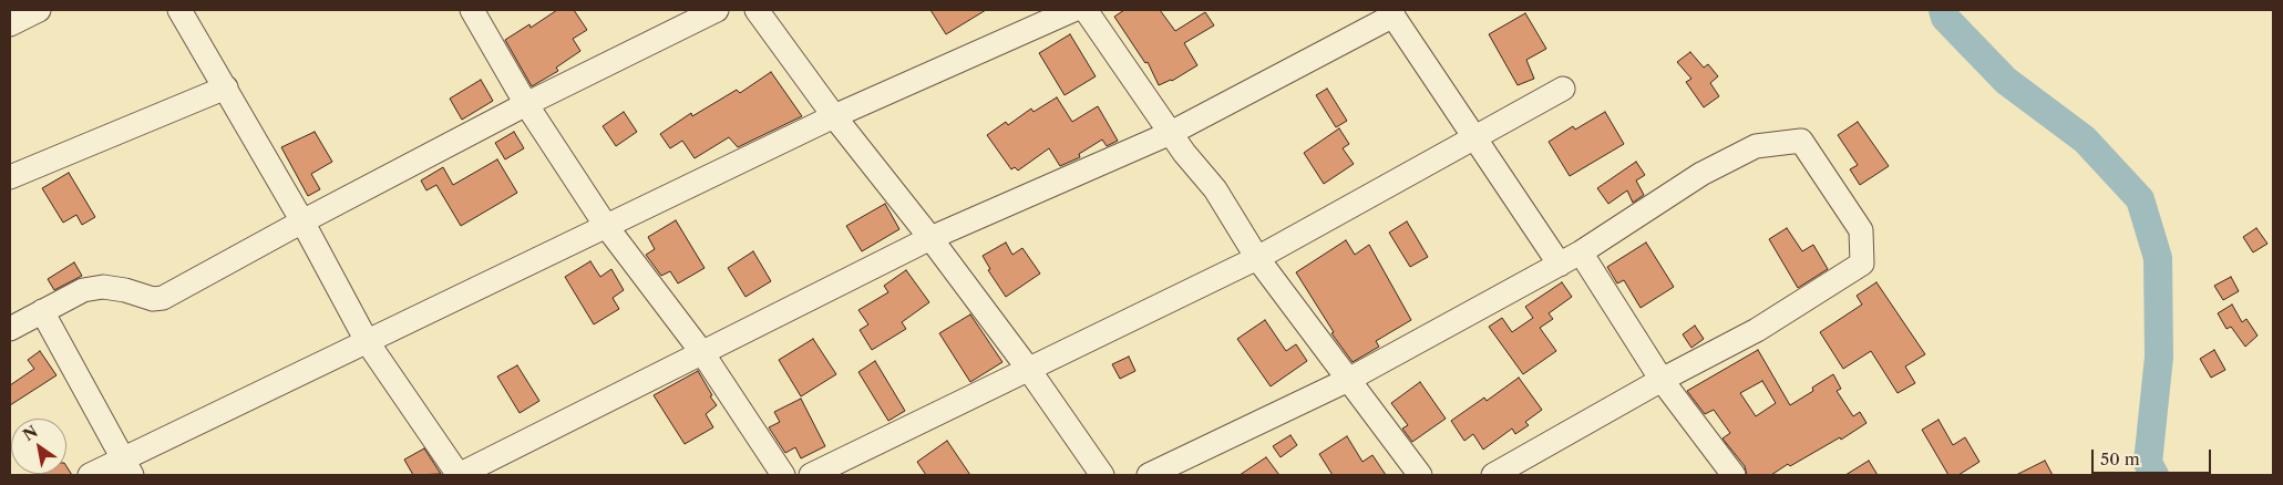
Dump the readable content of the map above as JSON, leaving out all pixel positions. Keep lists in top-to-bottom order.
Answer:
{
  "scale_bar": "50 m",
  "north": "top left"
}
